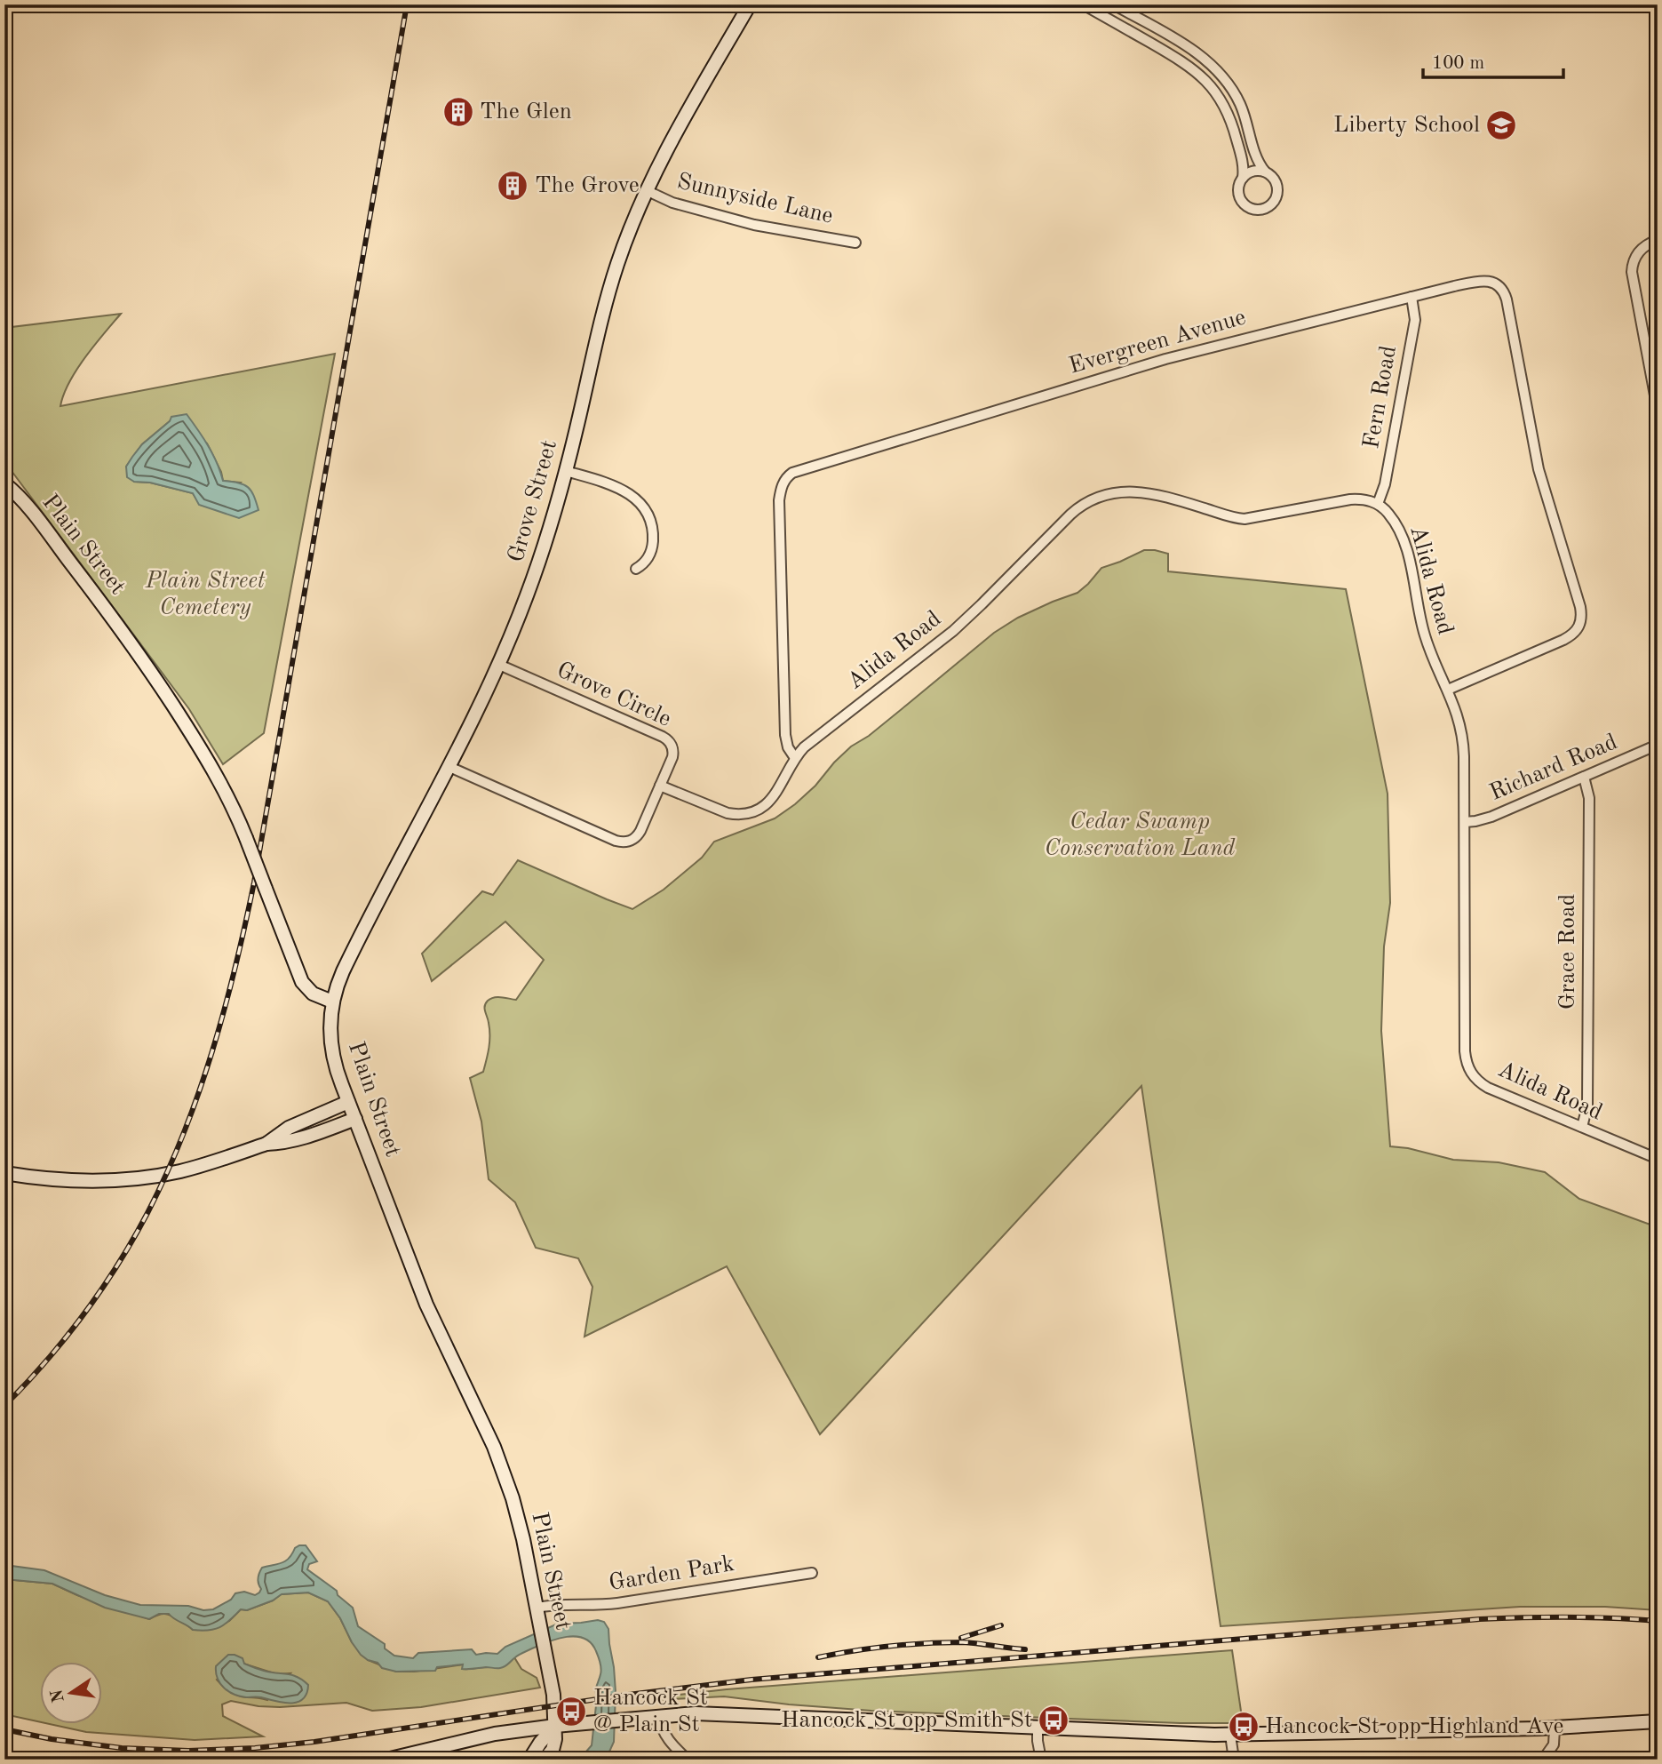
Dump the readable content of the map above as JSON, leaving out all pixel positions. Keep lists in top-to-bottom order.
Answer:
{
  "streets": {
    "main road": ["Grove Street", "Plain Street"],
    "street": [
      "Sunnyside Lane",
      "Evergreen Avenue",
      "Fern Road",
      "Alida Road",
      "Grove Circle",
      "Richard Road",
      "Grace Road",
      "Garden Park"
    ]
  },
  "crossings": [
    ["Sunnyside Lane", "Grove Street"],
    ["Evergreen Avenue", "Fern Road"],
    ["Evergreen Avenue", "Alida Road"],
    ["Fern Road", "Alida Road"],
    ["Grove Street", "Plain Street"],
    ["Grove Street", "Grove Circle"],
    ["Plain Street", "Garden Park"],
    ["Alida Road", "Richard Road"],
    ["Alida Road", "Grace Road"],
    ["Richard Road", "Grace Road"]
  ],
  "parks": ["Plain Street Cemetery", "Cedar Swamp Conservation Land"],
  "places": {
    "building": ["The Glen", "The Grove"],
    "school or university": ["Liberty School"],
    "bus stop": ["Hancock St @ Plain St", "Hancock St opp Smith St", "Hancock St opp Highland Ave"]
  },
  "scale_bar": "100 m",
  "north": "left"
}
